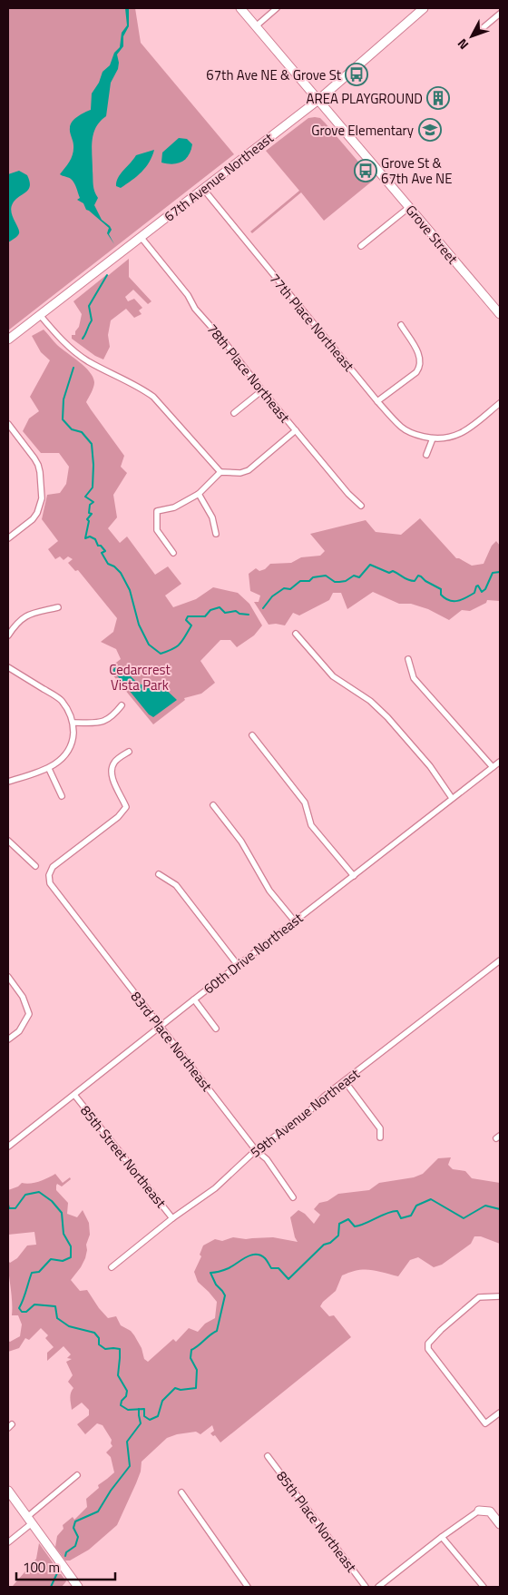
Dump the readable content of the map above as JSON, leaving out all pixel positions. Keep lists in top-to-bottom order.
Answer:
{
  "streets": {
    "main road": ["67th Avenue Northeast", "Grove Street"],
    "street": [
      "77th Place Northeast",
      "78th Place Northeast",
      "60th Drive Northeast",
      "83rd Place Northeast",
      "59th Avenue Northeast",
      "85th Street Northeast",
      "85th Place Northeast"
    ]
  },
  "crossings": [
    ["67th Avenue Northeast", "Grove Street"],
    ["67th Avenue Northeast", "77th Place Northeast"],
    ["67th Avenue Northeast", "78th Place Northeast"],
    ["60th Drive Northeast", "83rd Place Northeast"],
    ["60th Drive Northeast", "85th Street Northeast"],
    ["83rd Place Northeast", "59th Avenue Northeast"],
    ["59th Avenue Northeast", "85th Street Northeast"]
  ],
  "parks": ["Cedarcrest Vista Park"],
  "places": {
    "bus stop": ["67th Ave NE & Grove St", "Grove St & 67th Ave NE"],
    "building": ["AREA PLAYGROUND"],
    "school or university": ["Grove Elementary"]
  },
  "scale_bar": "100 m",
  "north": "bottom left"
}
